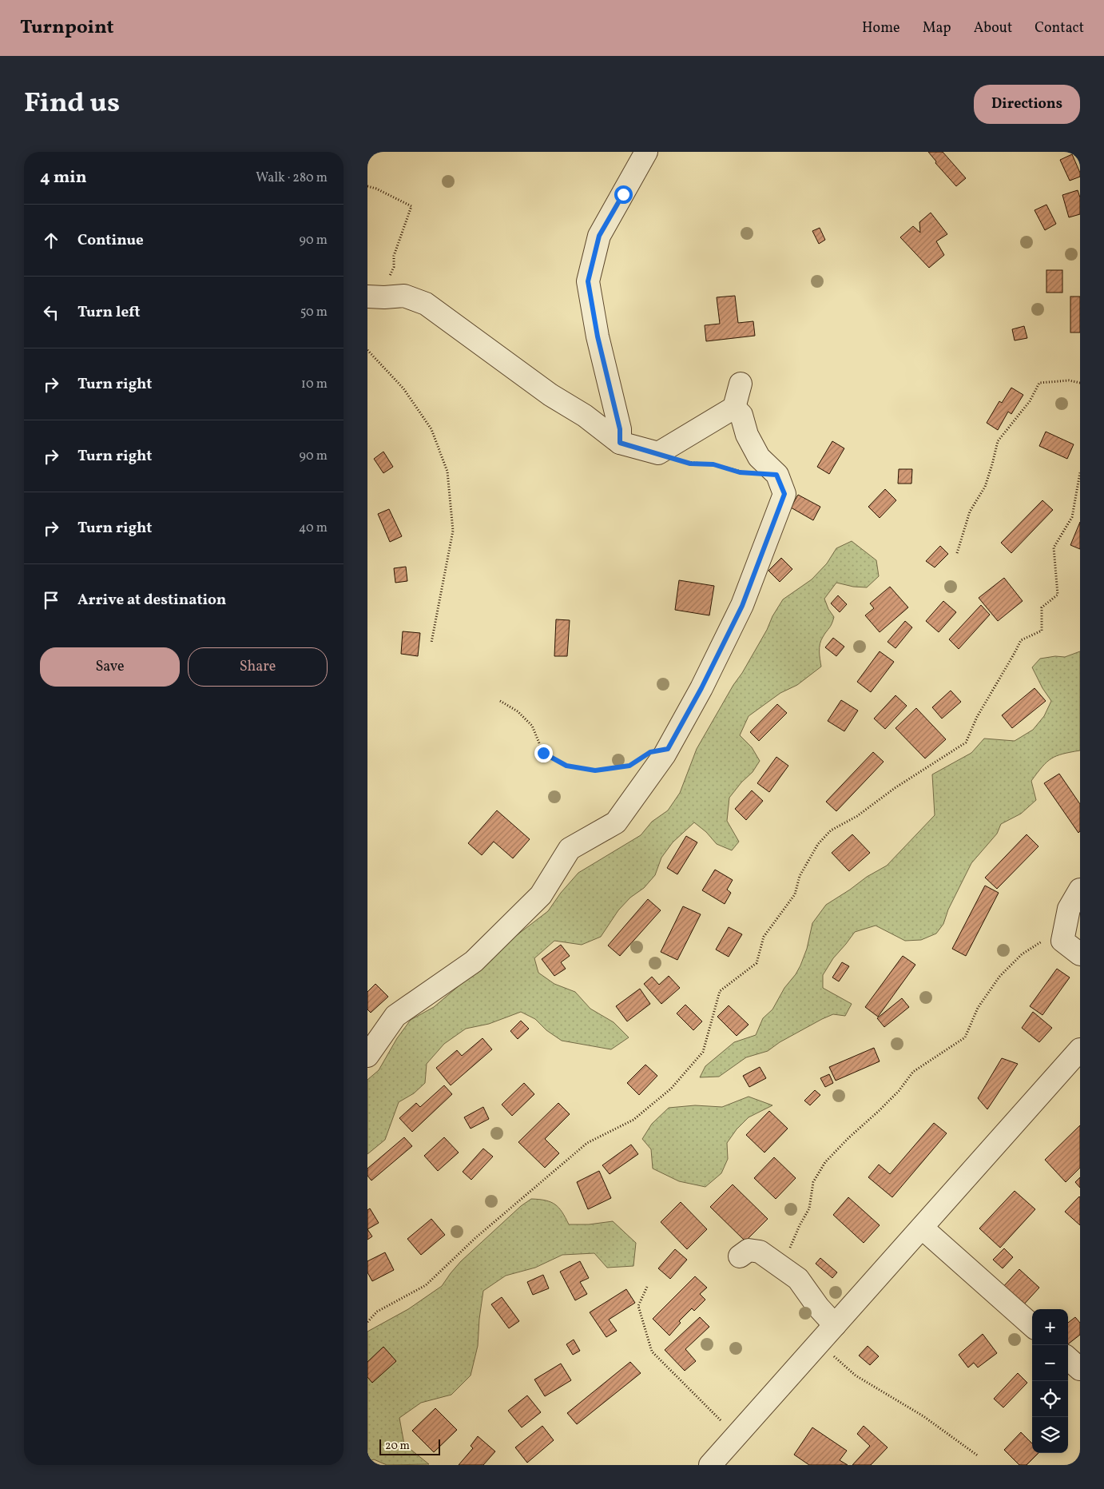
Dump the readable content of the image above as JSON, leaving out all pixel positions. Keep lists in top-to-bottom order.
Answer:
{
  "scale_bar": "20 m",
  "page": {
    "header": "Turnpoint",
    "nav": [
      "Home",
      "Map",
      "About",
      "Contact"
    ],
    "title": "Find us",
    "buttons": [
      "Directions",
      ["Save", "Share"]
    ],
    "heading": ["4 min", "Walk · 280 m"],
    "list": [
      ["Continue", "90 m"],
      ["Turn left", "50 m"],
      ["Turn right", "10 m"],
      ["Turn right", "90 m"],
      ["Turn right", "40 m"],
      "Arrive at destination"
    ],
    "map_buttons": ["+", "−"],
    "scale": "20 m"
  }
}
